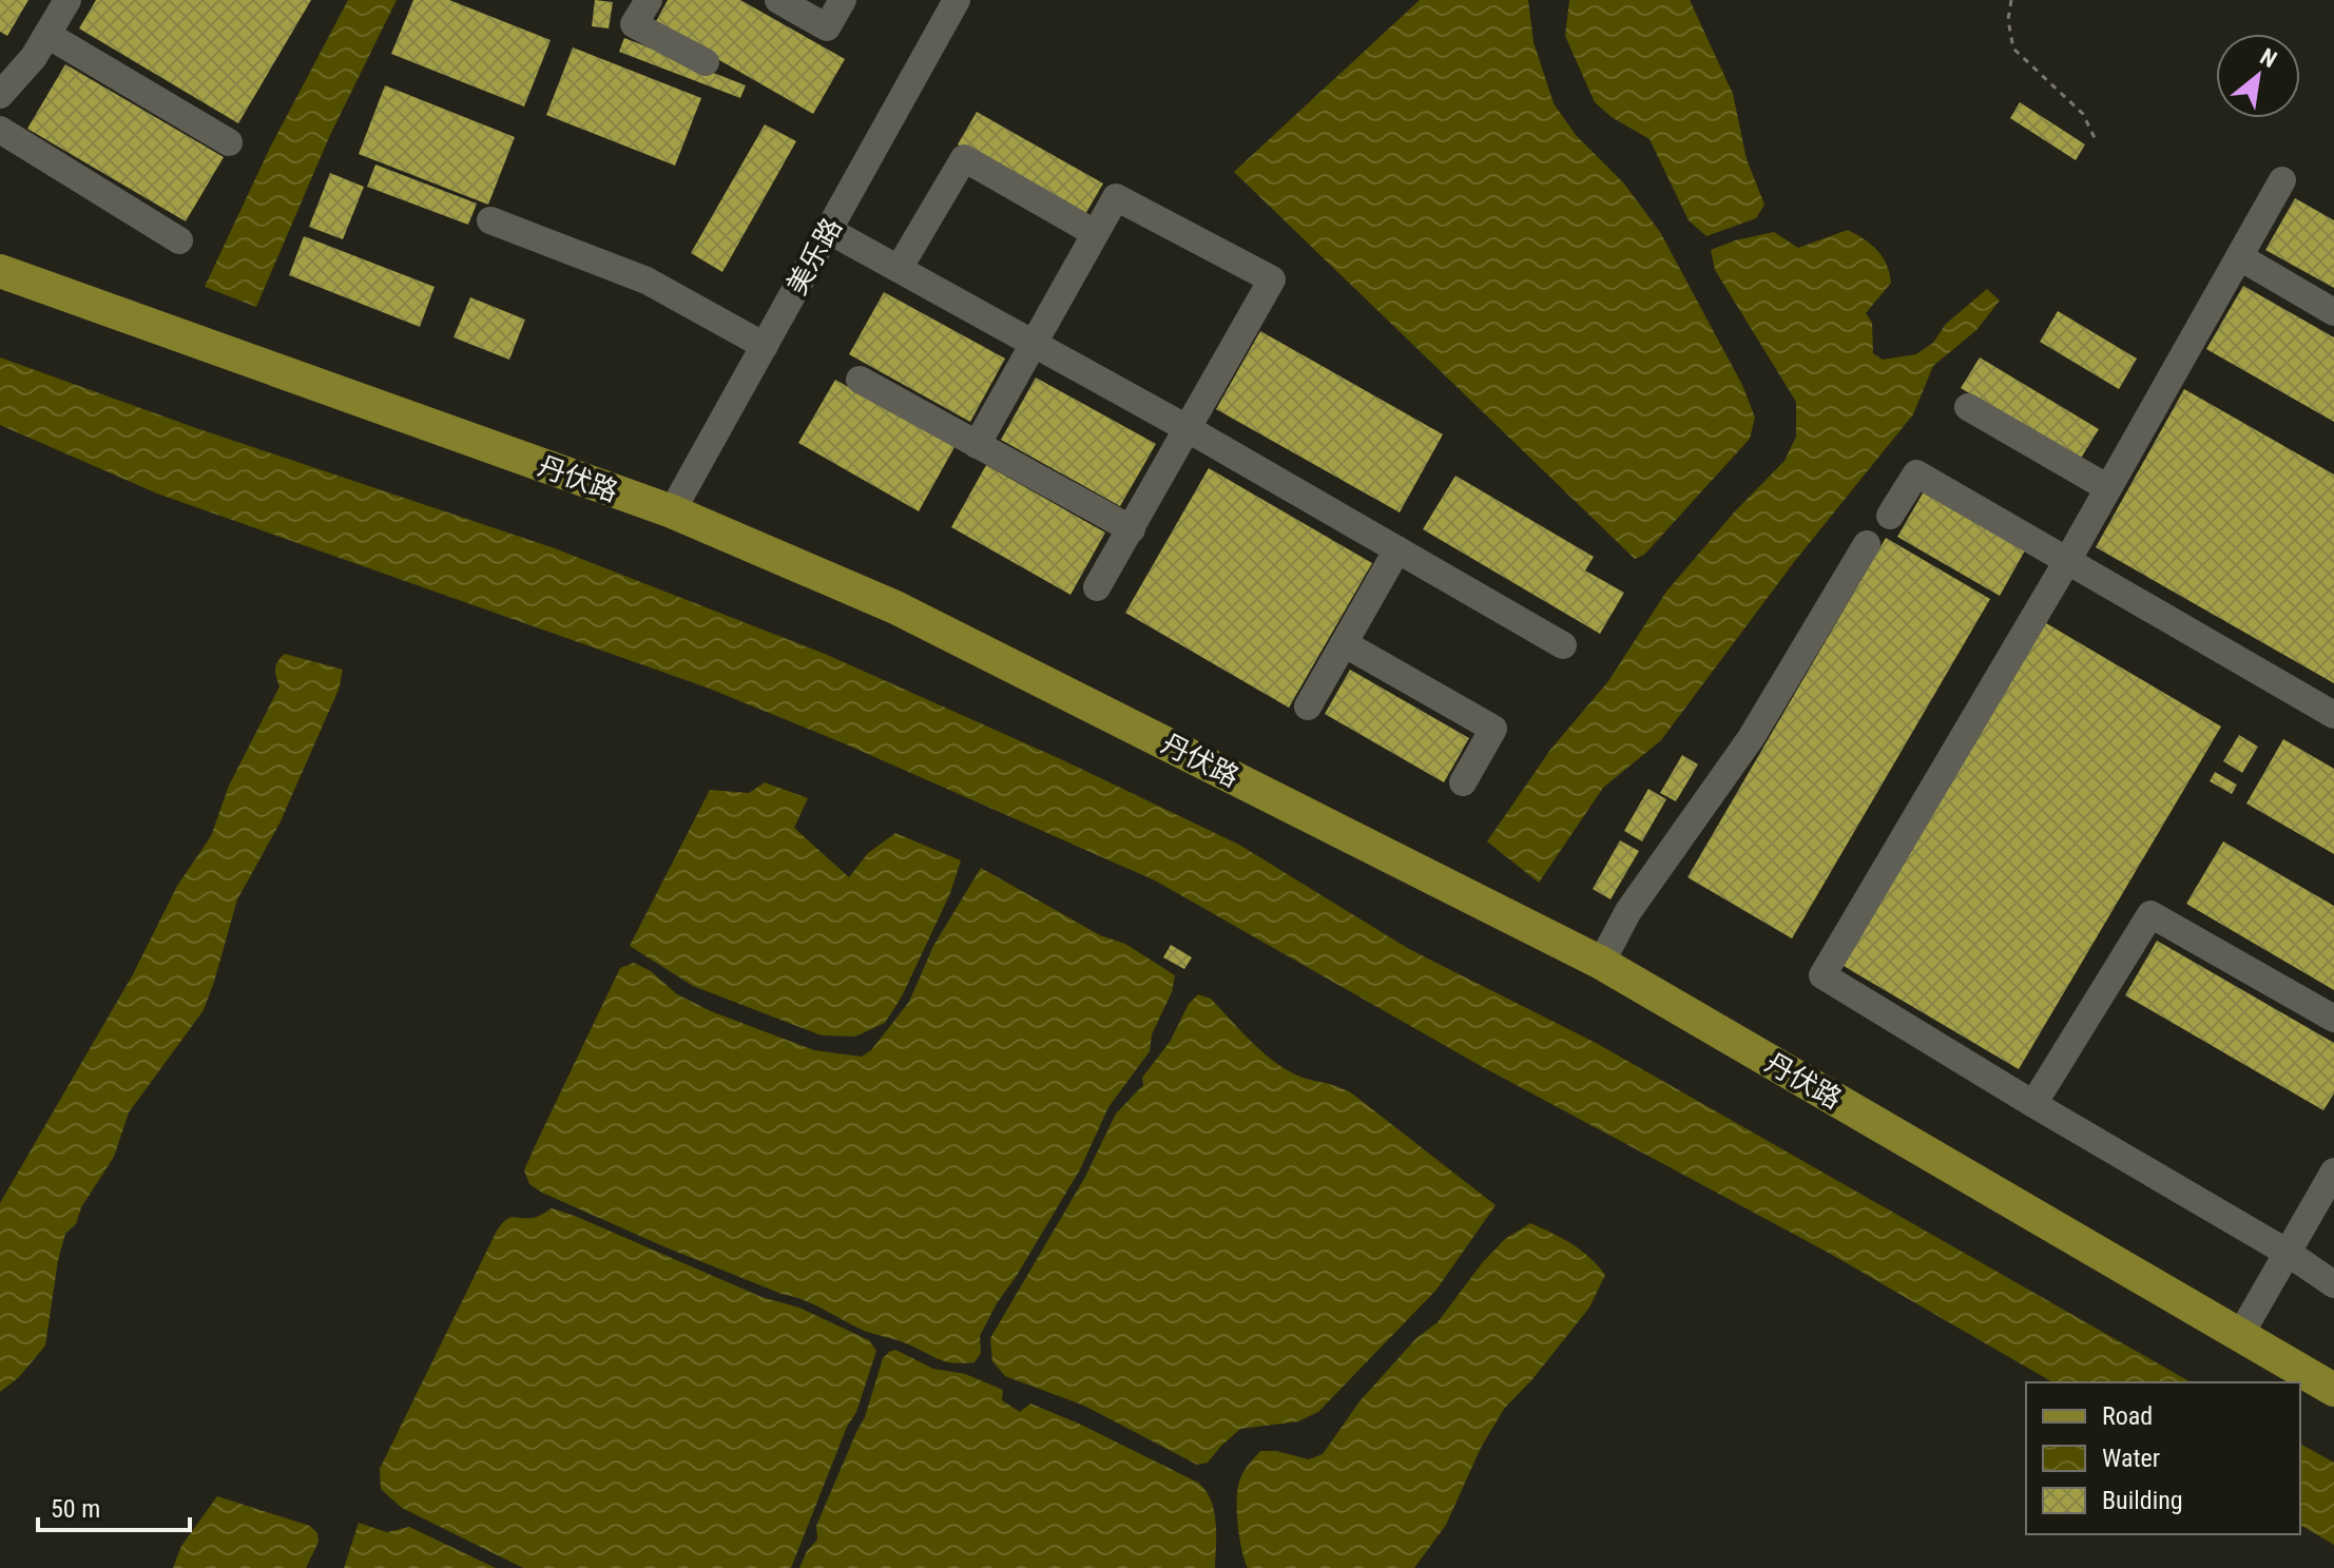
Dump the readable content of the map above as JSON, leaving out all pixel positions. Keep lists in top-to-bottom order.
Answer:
{
  "streets": {
    "main road": ["丹伏路"],
    "street": ["美乐路"]
  },
  "crossings": [
    ["美乐路", "丹伏路"]
  ],
  "legend": ["Road", "Water", "Building"],
  "scale_bar": "50 m",
  "north": "top right"
}
